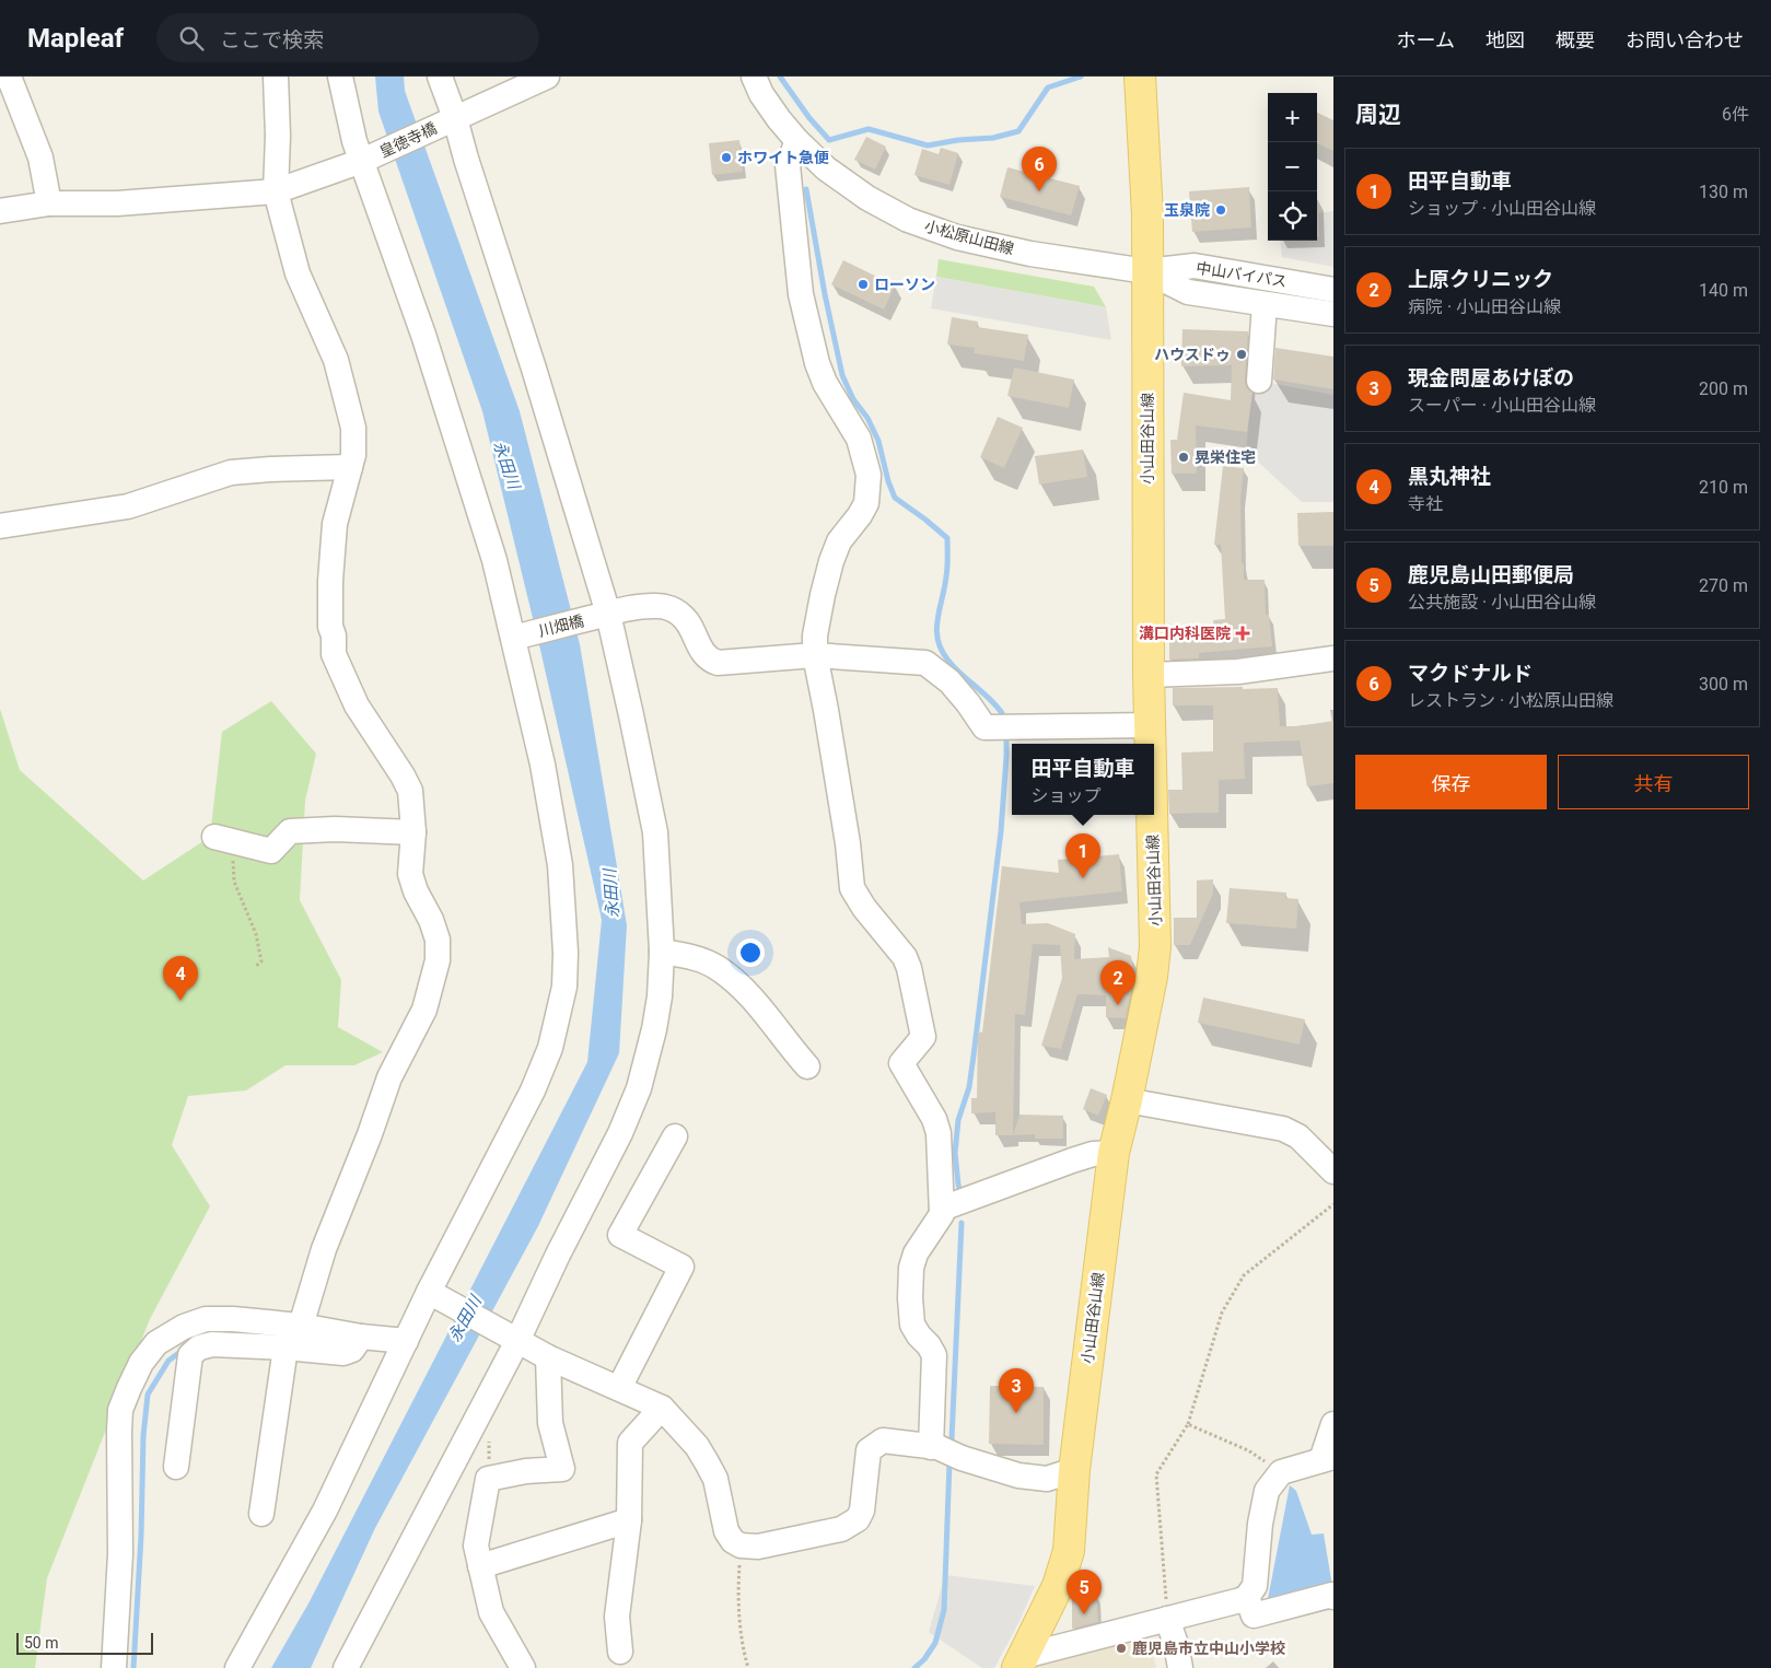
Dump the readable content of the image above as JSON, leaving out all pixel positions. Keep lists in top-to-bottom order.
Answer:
{
  "streets": {
    "main road": ["小山田谷山線"],
    "street": [
      "皇徳寺橋",
      "小松原山田線",
      "中山バイパス",
      "川畑橋"
    ]
  },
  "crossings": [
    ["小松原山田線", "中山バイパス"],
    ["小松原山田線", "小山田谷山線"],
    ["中山バイパス", "小山田谷山線"],
    ["小山田谷山線", "川畑橋"]
  ],
  "water": ["永田川"],
  "places": {
    "other": [
      "ホワイト急便",
      "玉泉院",
      "ローソン",
      "ハウスドゥ",
      "晃栄住宅",
      "鹿児島市立中山小学校"
    ],
    "health": ["溝口内科医院"]
  },
  "scale_bar": "50 m",
  "page": {
    "header": "Mapleaf",
    "search": "ここで検索",
    "nav": [
      "ホーム",
      "地図",
      "概要",
      "お問い合わせ"
    ],
    "heading": ["周辺", "6件"],
    "map_buttons": ["+", "−"],
    "pins": [
      "6",
      "1",
      "4",
      "2",
      "3",
      "5"
    ],
    "list": [
      {
        "mark": "1",
        "name": "田平自動車",
        "note": "ショップ · 小山田谷山線",
        "value": "130 m"
      },
      {
        "mark": "2",
        "name": "上原クリニック",
        "note": "病院 · 小山田谷山線",
        "value": "140 m"
      },
      {
        "mark": "3",
        "name": "現金問屋あけぼの",
        "note": "スーパー · 小山田谷山線",
        "value": "200 m"
      },
      {
        "mark": "4",
        "name": "黒丸神社",
        "note": "寺社",
        "value": "210 m"
      },
      {
        "mark": "5",
        "name": "鹿児島山田郵便局",
        "note": "公共施設 · 小山田谷山線",
        "value": "270 m"
      },
      {
        "mark": "6",
        "name": "マクドナルド",
        "note": "レストラン · 小松原山田線",
        "value": "300 m"
      }
    ],
    "buttons": ["保存", "共有"],
    "popup": ["田平自動車", "ショップ"],
    "scale": "50 m"
  }
}
